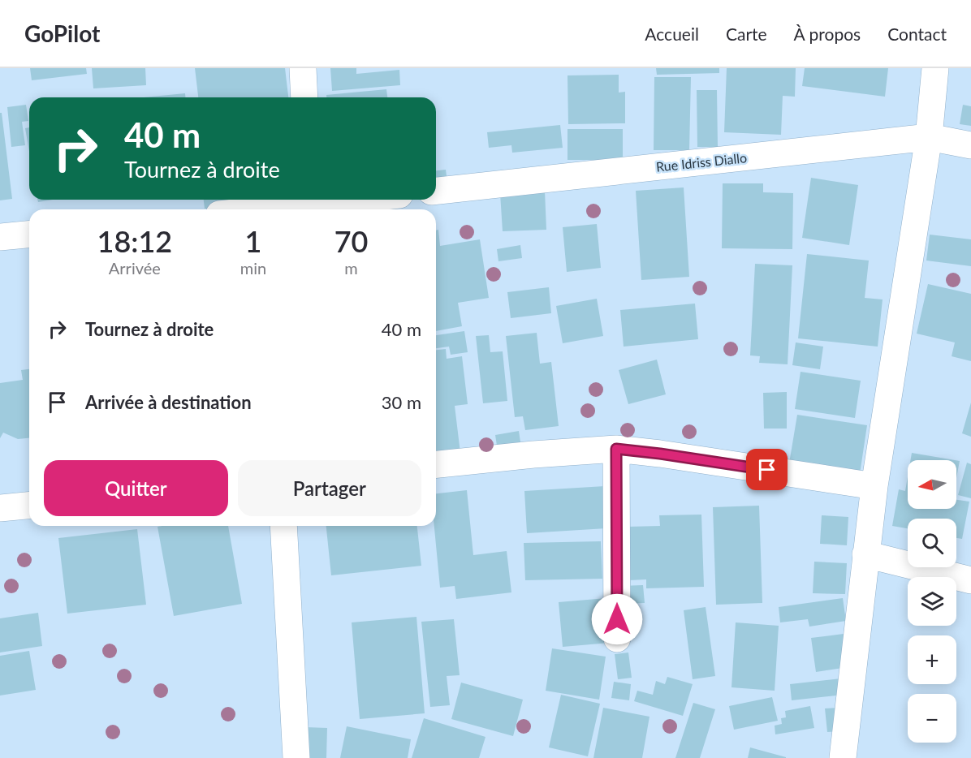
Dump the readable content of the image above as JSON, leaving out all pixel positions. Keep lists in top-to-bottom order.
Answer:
{
  "streets": {
    "street": ["Rue Idriss Diallo"]
  },
  "north": "left",
  "page": {
    "header": "GoPilot",
    "nav": [
      "Accueil",
      "Carte",
      "À propos",
      "Contact"
    ],
    "turn": ["40 m", "Tournez à droite"],
    "eta": [
      "18:12",
      "Arrivée",
      "1",
      "min",
      "70",
      "m"
    ],
    "list": [
      {
        "name": "Tournez à droite",
        "value": "40 m"
      },
      {
        "name": "Arrivée à destination",
        "value": "30 m"
      }
    ],
    "buttons": ["Quitter", "Partager"],
    "map_buttons": ["+", "−"]
  }
}
